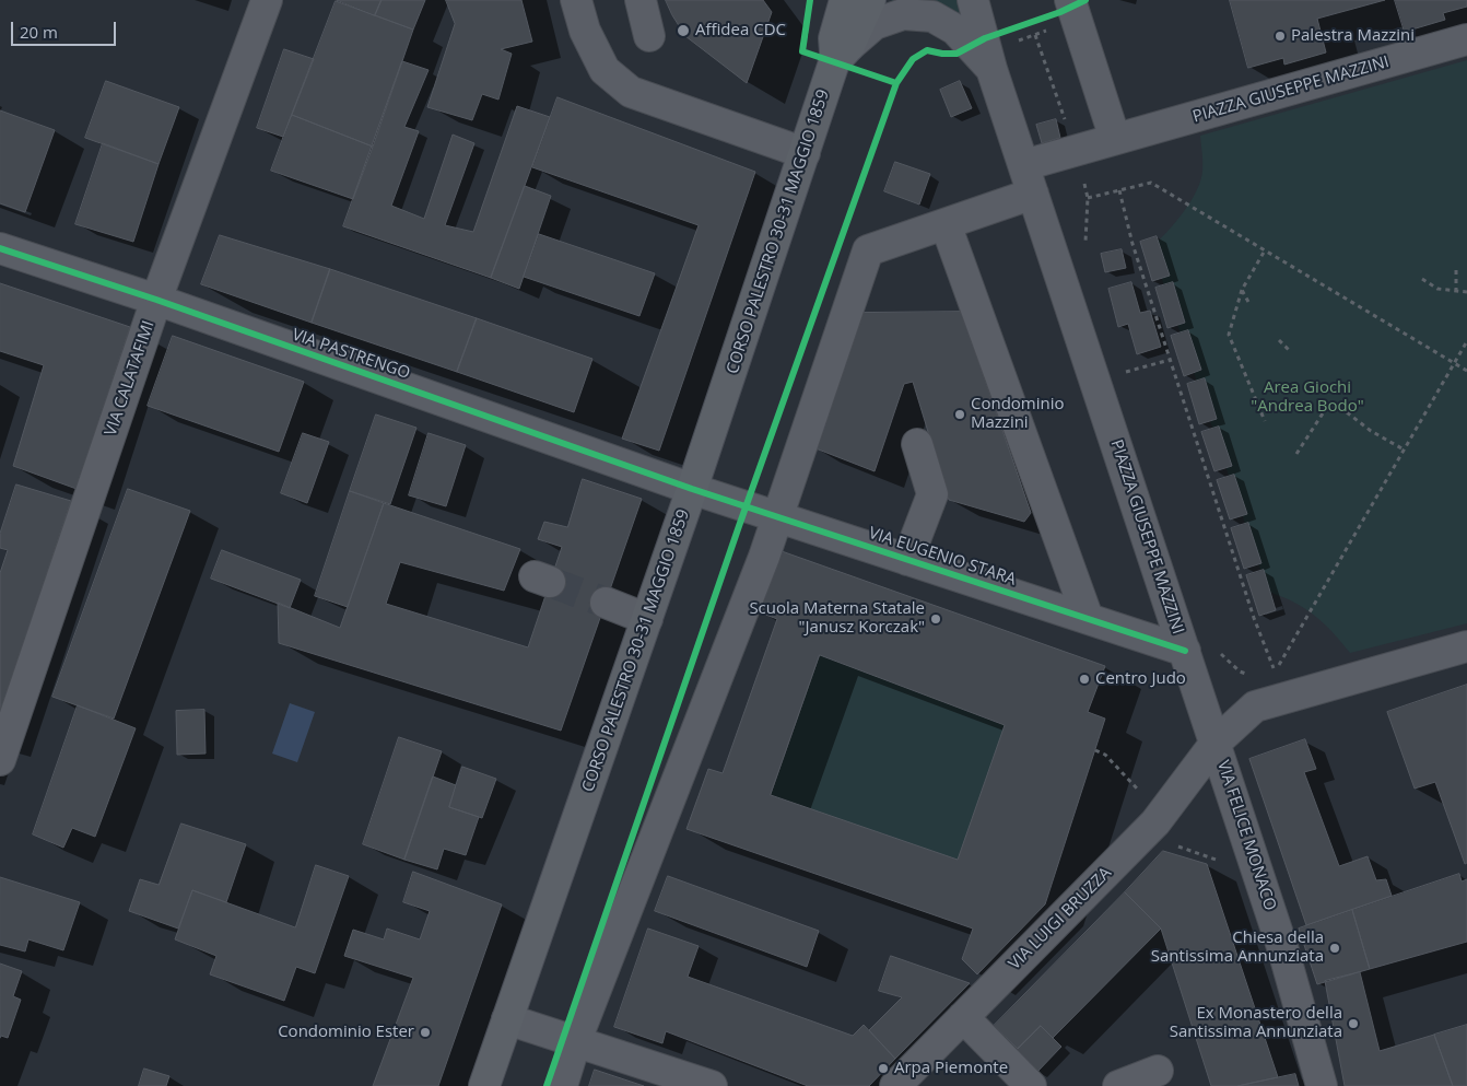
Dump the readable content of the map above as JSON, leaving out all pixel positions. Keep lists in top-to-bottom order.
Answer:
{
  "streets": {
    "main road": ["CORSO PALESTRO 30-31 MAGGIO 1859"],
    "street": [
      "PIAZZA GIUSEPPE MAZZINI",
      "VIA PASTRENGO",
      "VIA CALATAFIMI",
      "VIA EUGENIO STARA",
      "VIA FELICE MONACO",
      "VIA LUIGI BRUZZA"
    ]
  },
  "crossings": [
    ["PIAZZA GIUSEPPE MAZZINI", "VIA EUGENIO STARA"],
    ["PIAZZA GIUSEPPE MAZZINI", "VIA FELICE MONACO"],
    ["PIAZZA GIUSEPPE MAZZINI", "VIA LUIGI BRUZZA"],
    ["CORSO PALESTRO 30-31 MAGGIO 1859", "VIA PASTRENGO"],
    ["CORSO PALESTRO 30-31 MAGGIO 1859", "VIA EUGENIO STARA"],
    ["VIA PASTRENGO", "VIA CALATAFIMI"],
    ["VIA PASTRENGO", "VIA EUGENIO STARA"],
    ["VIA FELICE MONACO", "VIA LUIGI BRUZZA"]
  ],
  "parks": ["Area Giochi \"Andrea Bodo\""],
  "places": [
    "Affidea CDC",
    "Palestra Mazzini",
    "Condominio Mazzini",
    "Scuola Materna Statale \"Janusz Korczak\"",
    "Centro Judo",
    "Chiesa della Santissima Annunziata",
    "Ex Monastero della Santissima Annunziata",
    "Condominio Ester",
    "Arpa Piemonte"
  ],
  "scale_bar": "20 m"
}
